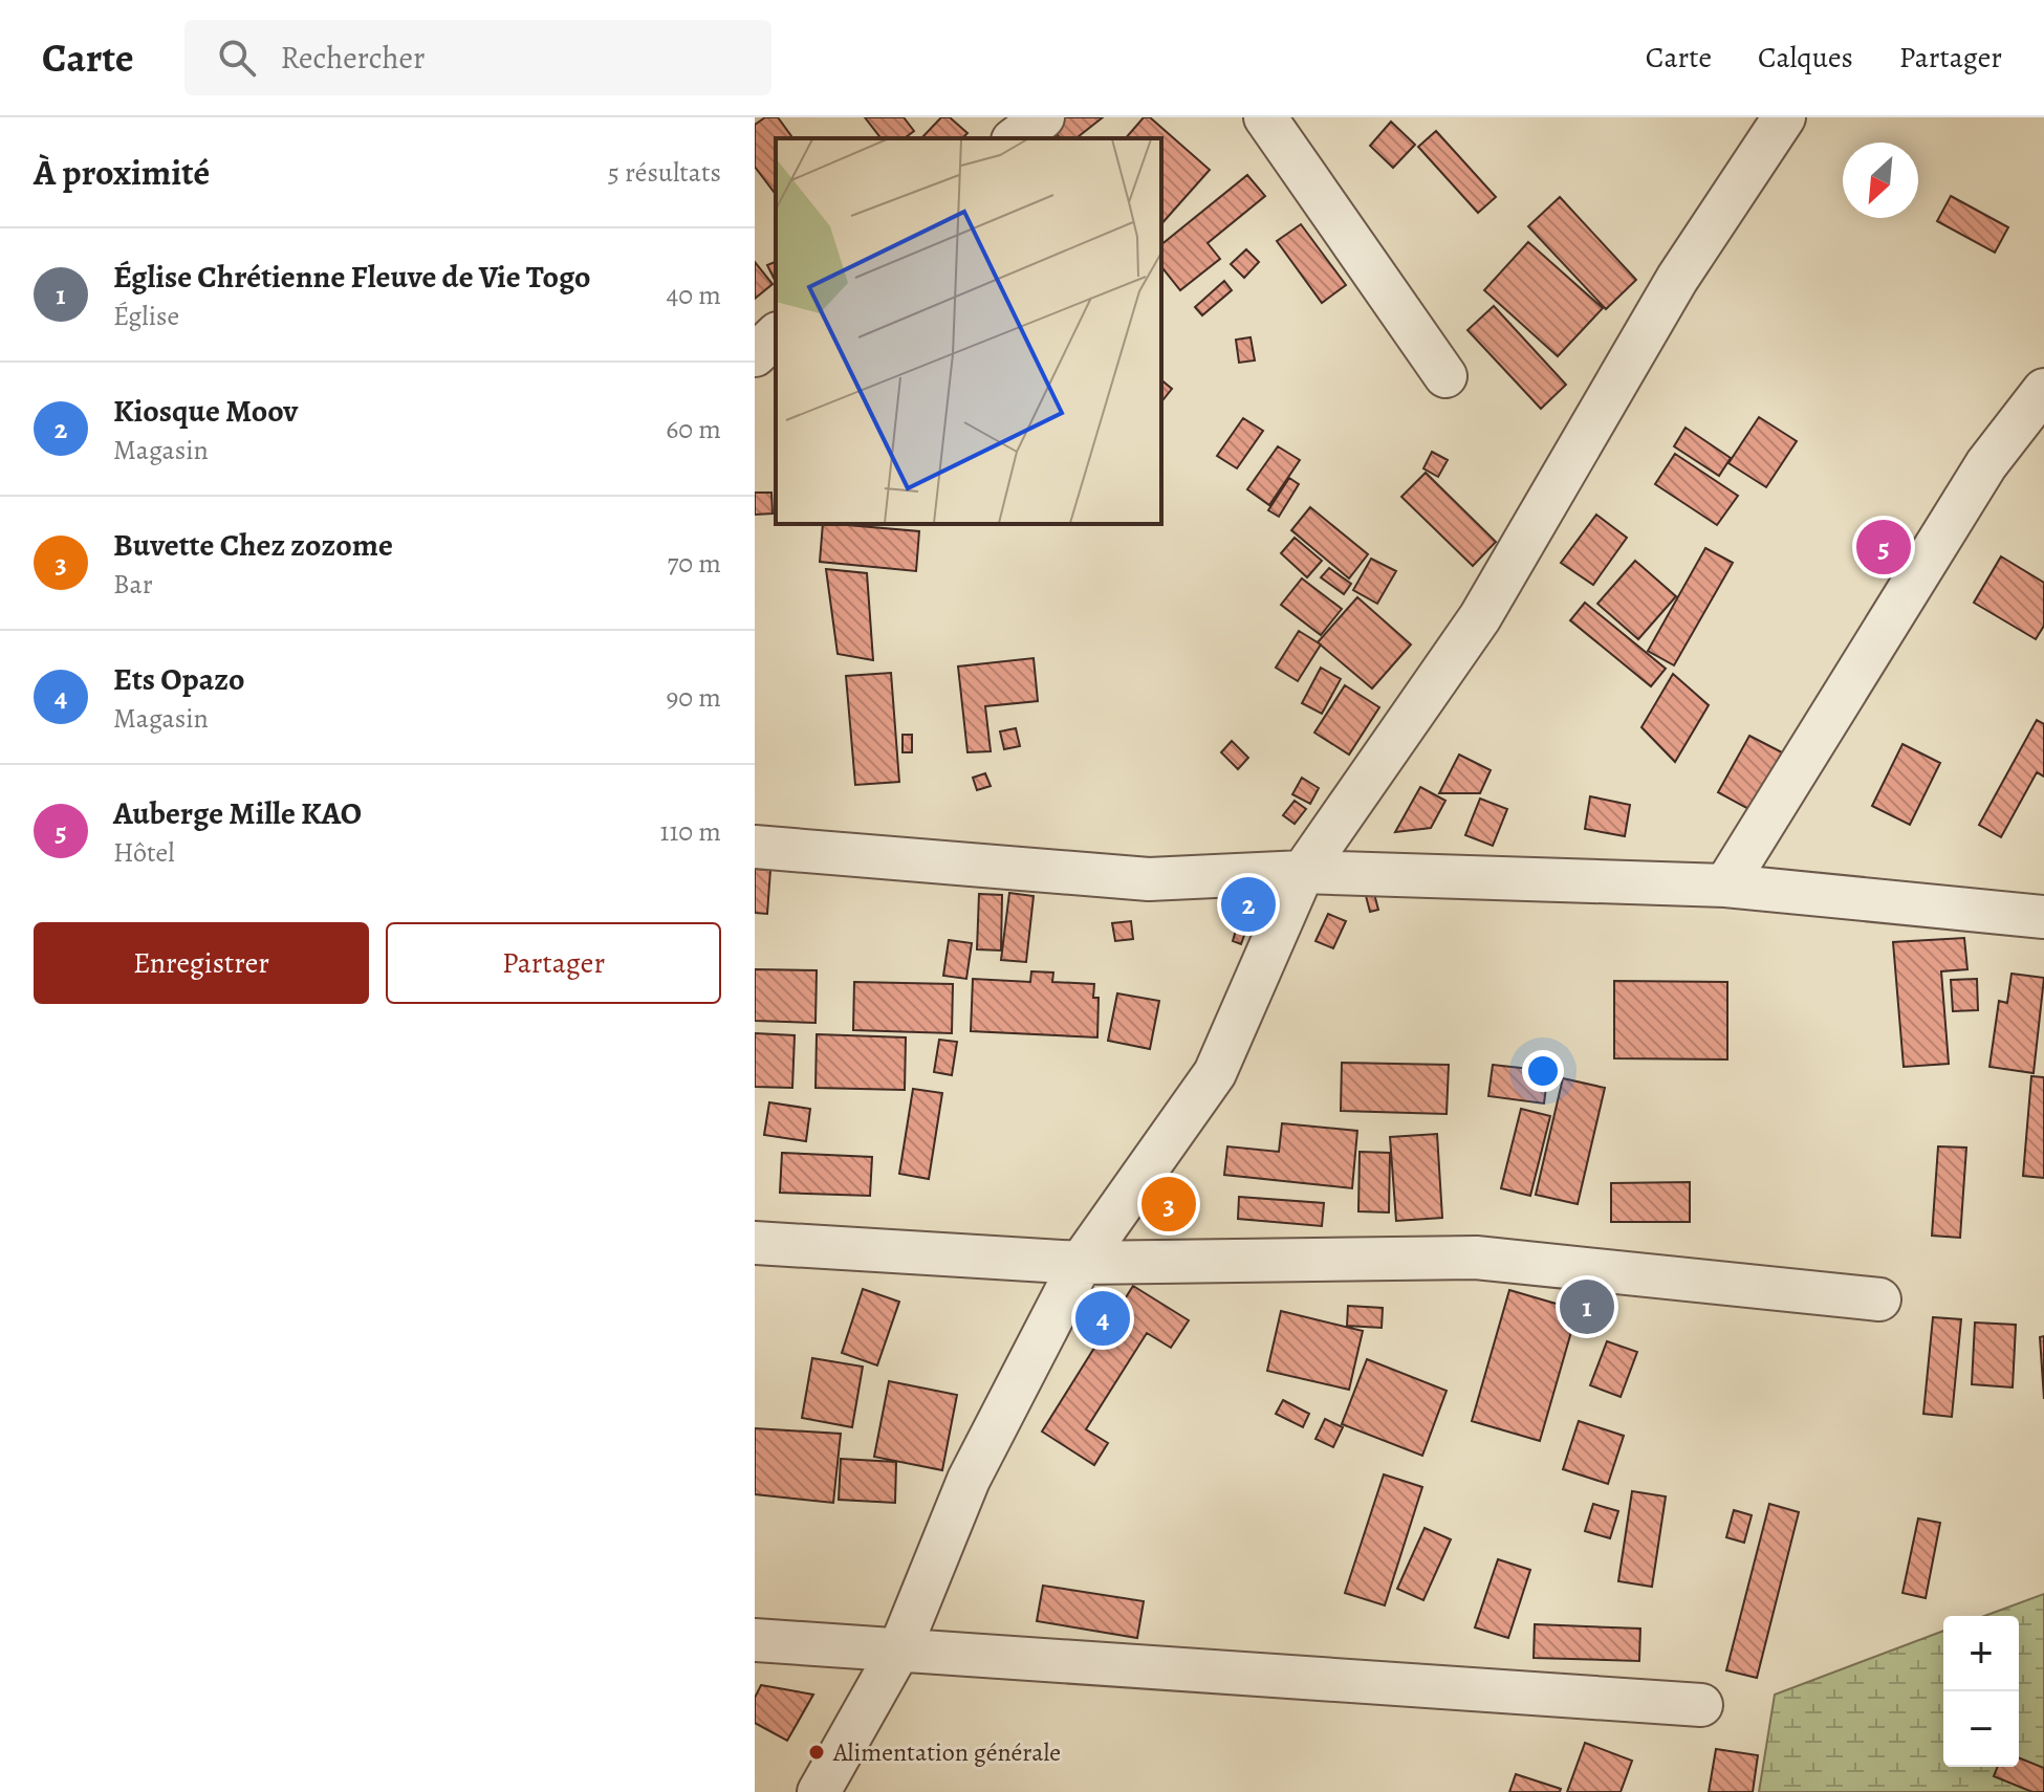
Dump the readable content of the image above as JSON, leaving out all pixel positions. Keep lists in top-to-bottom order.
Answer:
{
  "places": ["Alimentation générale"],
  "north": "bottom left",
  "page": {
    "header": "Carte",
    "search": "Rechercher",
    "nav": ["Carte", "Calques", "Partager"],
    "heading": ["À proximité", "5 résultats"],
    "list": [
      {
        "mark": "1",
        "name": "Église Chrétienne Fleuve de Vie Togo",
        "note": "Église",
        "value": "40 m"
      },
      {
        "mark": "2",
        "name": "Kiosque Moov",
        "note": "Magasin",
        "value": "60 m"
      },
      {
        "mark": "3",
        "name": "Buvette Chez zozome",
        "note": "Bar",
        "value": "70 m"
      },
      {
        "mark": "4",
        "name": "Ets Opazo",
        "note": "Magasin",
        "value": "90 m"
      },
      {
        "mark": "5",
        "name": "Auberge Mille KAO",
        "note": "Hôtel",
        "value": "110 m"
      }
    ],
    "pins": [
      "5",
      "2",
      "3",
      "1",
      "4"
    ],
    "buttons": ["Enregistrer", "Partager"],
    "map_buttons": ["+", "−"]
  }
}
